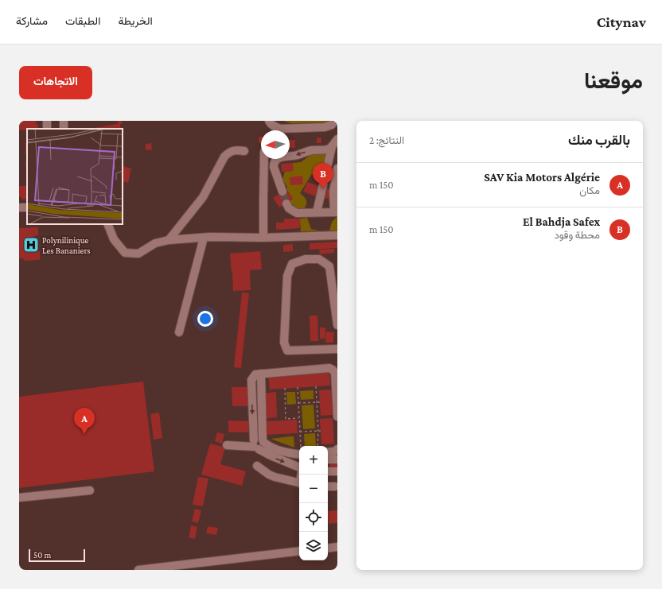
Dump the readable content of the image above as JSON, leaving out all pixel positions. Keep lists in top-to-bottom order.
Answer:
{
  "places": {
    "hospital": ["Polynilinique Les Bananiers"]
  },
  "scale_bar": "50 m",
  "north": "left",
  "page": {
    "header": "Citynav",
    "nav": ["الخريطة", "الطبقات", "مشاركة"],
    "title": "موقعنا",
    "buttons": "الاتجاهات",
    "heading": ["بالقرب منك", "النتائج: 2"],
    "list": [
      {
        "mark": "A",
        "name": "SAV Kia Motors Algérie",
        "note": "مكان",
        "value": "150 m"
      },
      {
        "mark": "B",
        "name": "El Bahdja Safex",
        "note": "محطة وقود",
        "value": "150 m"
      }
    ],
    "pins": ["B", "A"],
    "map_buttons": ["+", "−"],
    "scale": "50 m"
  }
}
